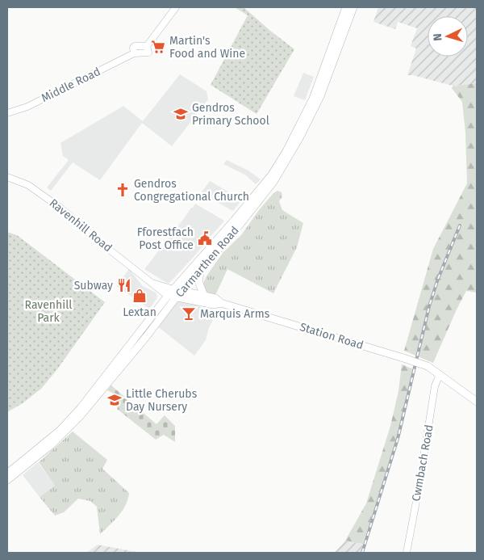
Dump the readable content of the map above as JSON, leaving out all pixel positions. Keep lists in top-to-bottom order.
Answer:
{
  "streets": {
    "main road": ["Carmarthen Road", "Station Road"],
    "street": ["Middle Road", "Ravenhill Road", "Cwmbach Road"]
  },
  "crossings": [
    ["Ravenhill Road", "Carmarthen Road"],
    ["Ravenhill Road", "Station Road"],
    ["Carmarthen Road", "Station Road"],
    ["Station Road", "Cwmbach Road"]
  ],
  "parks": ["Ravenhill Park"],
  "places": {
    "supermarket": ["Martin's Food and Wine"],
    "school or university": ["Gendros Primary School", "Little Cherubs Day Nursery"],
    "church": ["Gendros Congregational Church"],
    "public building": ["Fforestfach Post Office"],
    "restaurant": ["Subway"],
    "shop": ["Lextan"],
    "bar": ["Marquis Arms"]
  },
  "north": "left"
}
